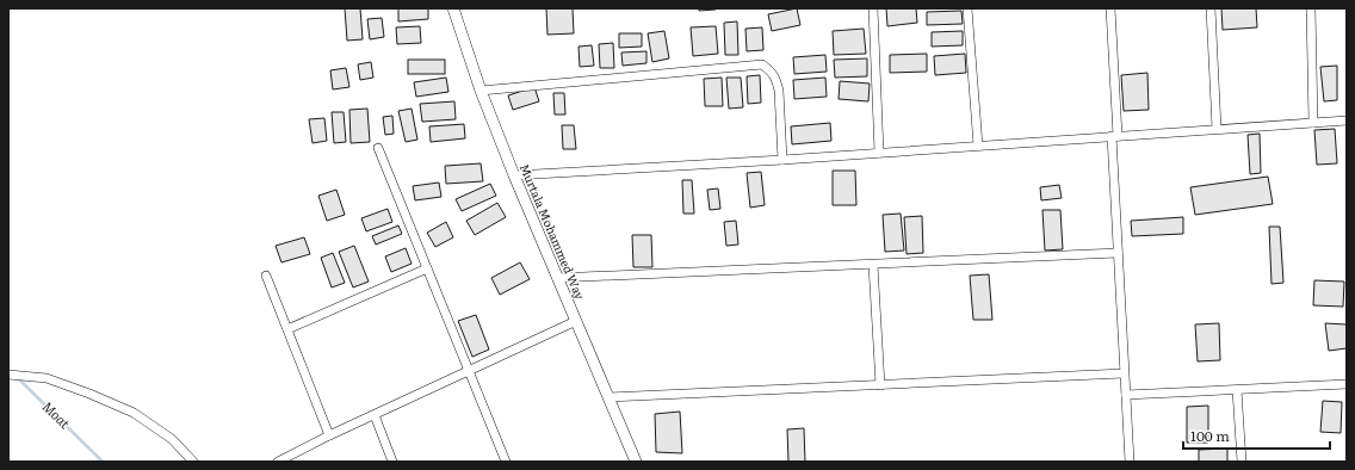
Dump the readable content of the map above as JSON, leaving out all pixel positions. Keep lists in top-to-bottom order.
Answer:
{
  "streets": {
    "street": ["Murtala Mohammed Way"]
  },
  "water": ["Moat"],
  "scale_bar": "100 m"
}
